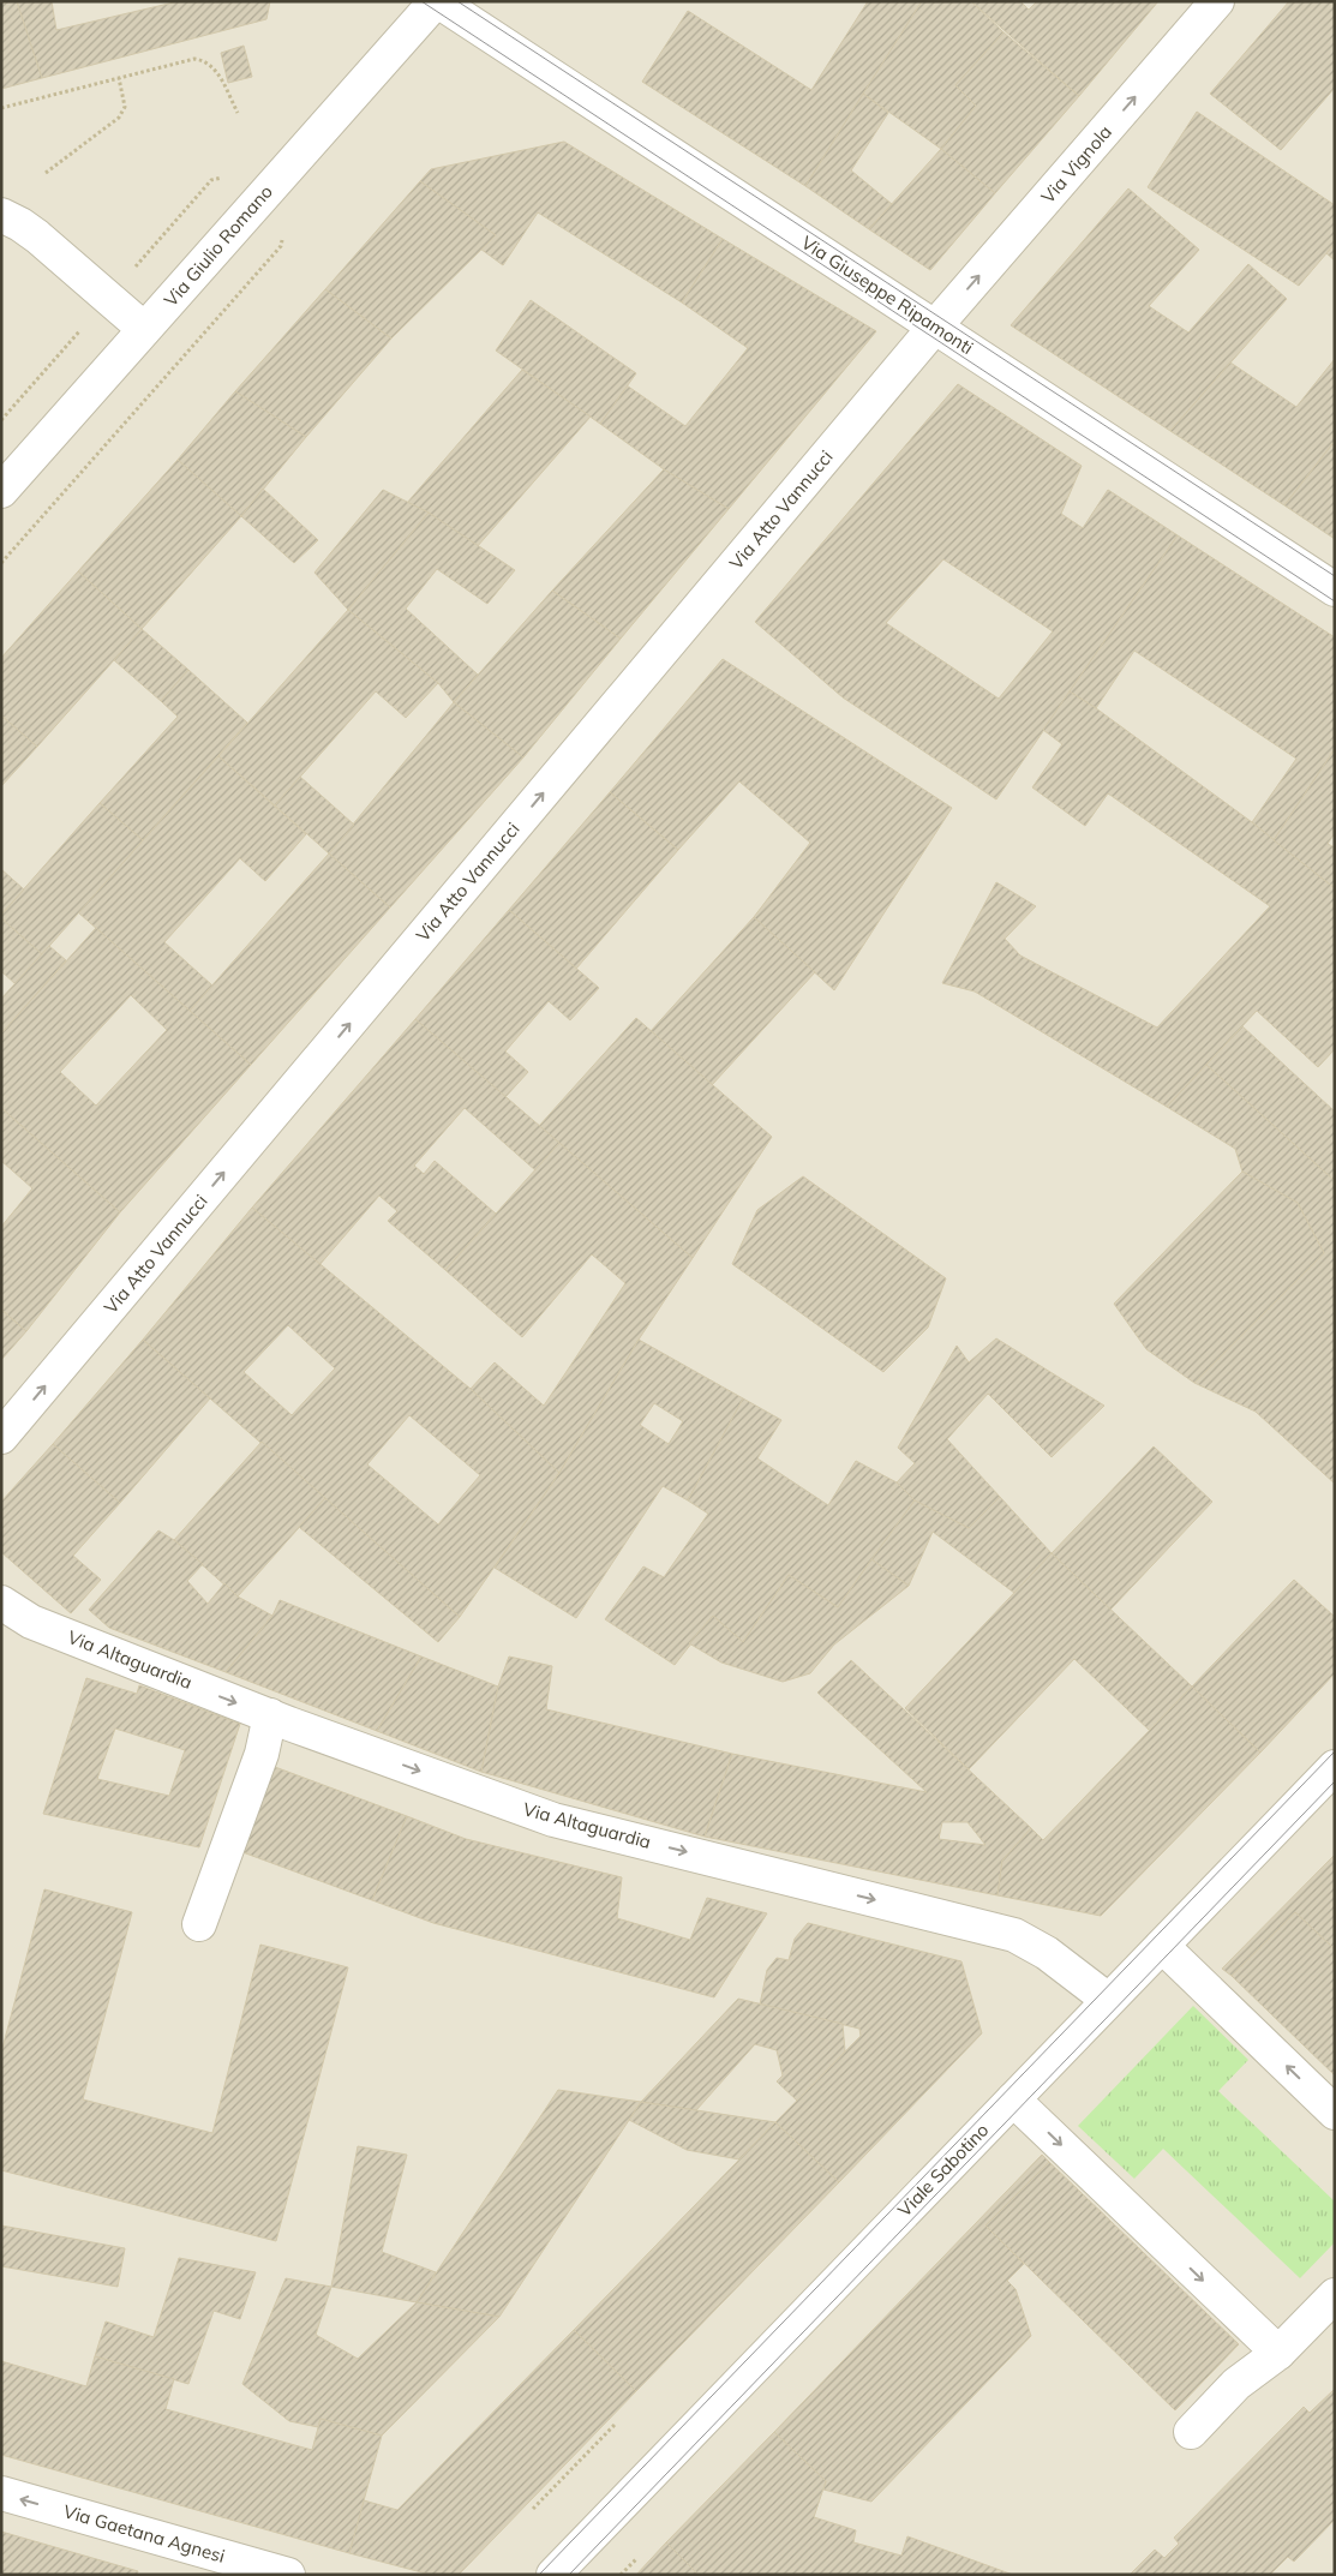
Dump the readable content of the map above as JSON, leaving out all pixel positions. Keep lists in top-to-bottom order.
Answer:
{
  "streets": {
    "street": [
      "Via Vignola",
      "Via Giulio Romano",
      "Via Giuseppe Ripamonti",
      "Via Atto Vannucci",
      "Via Altaguardia",
      "Viale Sabotino",
      "Via Gaetana Agnesi"
    ]
  },
  "crossings": [
    ["Via Vignola", "Via Giuseppe Ripamonti"],
    ["Via Vignola", "Via Atto Vannucci"],
    ["Via Giulio Romano", "Via Giuseppe Ripamonti"],
    ["Via Giuseppe Ripamonti", "Via Atto Vannucci"],
    ["Via Altaguardia", "Viale Sabotino"]
  ],
  "one_way": [
    "Via Vignola",
    "Via Atto Vannucci",
    "Via Altaguardia",
    "Via Gaetana Agnesi"
  ]
}
